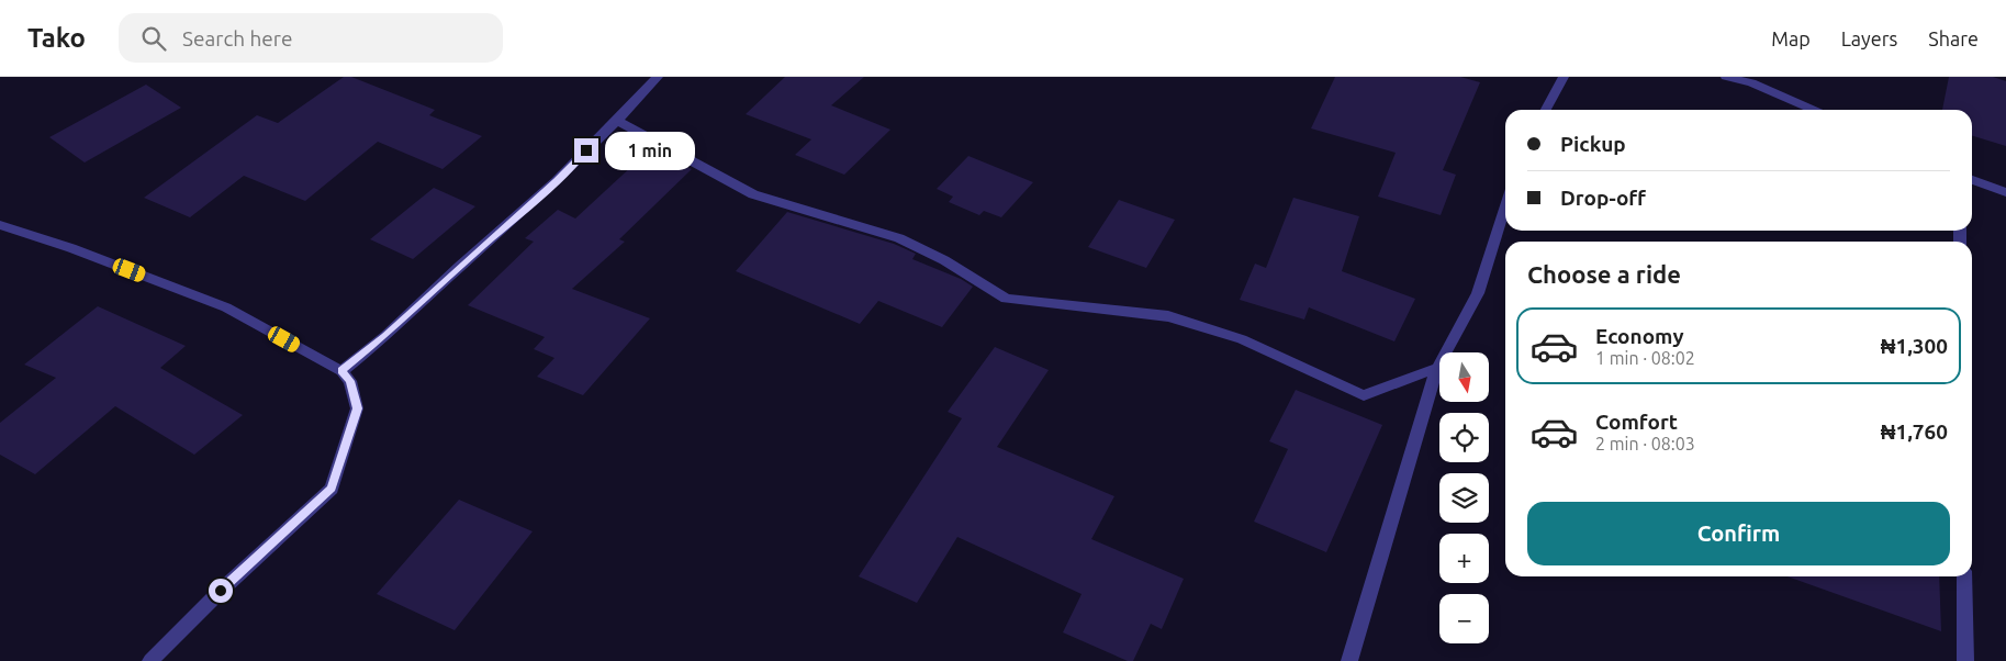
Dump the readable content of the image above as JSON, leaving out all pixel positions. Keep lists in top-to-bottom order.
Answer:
{
  "north": "bottom",
  "page": {
    "header": "Tako",
    "search": "Search here",
    "nav": ["Map", "Layers", "Share"],
    "banner": ["Pickup", "Drop-off"],
    "bubble": "1 min",
    "heading": "Choose a ride",
    "list": [
      {
        "name": "Economy",
        "note": "1 min · 08:02",
        "value": "₦1,300"
      },
      {
        "name": "Comfort",
        "note": "2 min · 08:03",
        "value": "₦1,760"
      }
    ],
    "map_buttons": ["+", "−"],
    "buttons": "Confirm"
  }
}
